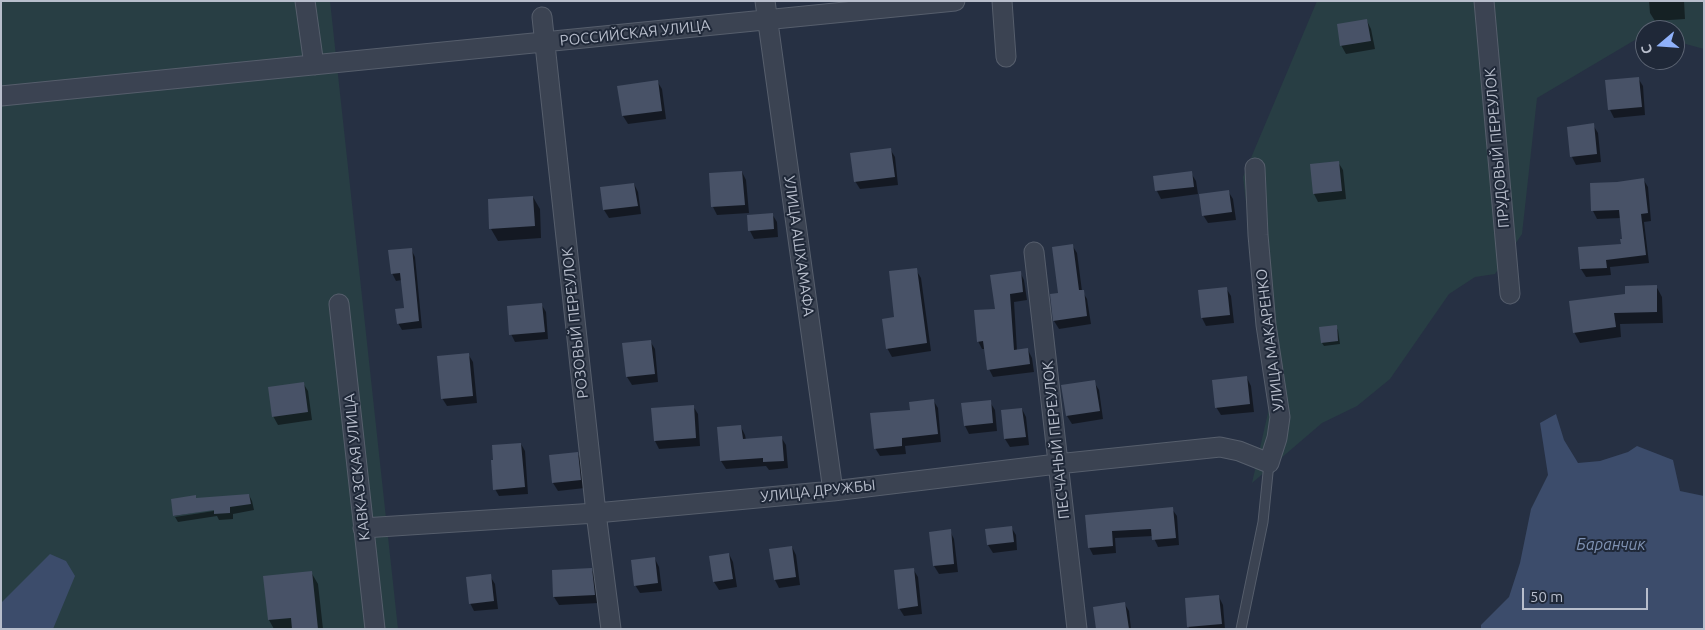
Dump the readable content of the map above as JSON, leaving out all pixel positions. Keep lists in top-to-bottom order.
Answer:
{
  "streets": {
    "street": [
      "РОССИЙСКАЯ УЛИЦА",
      "ПРУДОВЫЙ ПЕРЕУЛОК",
      "УЛИЦА АШХАМАФА",
      "РОЗОВЫЙ ПЕРЕУЛОК",
      "УЛИЦА МАКАРЕНКО",
      "ПЕСЧАНЫЙ ПЕРЕУЛОК",
      "КАВКАЗCКАЯ УЛИЦА",
      "УЛИЦА ДРУЖБЫ"
    ]
  },
  "crossings": [
    ["РОССИЙСКАЯ УЛИЦА", "УЛИЦА АШХАМАФА"],
    ["РОССИЙСКАЯ УЛИЦА", "РОЗОВЫЙ ПЕРЕУЛОК"],
    ["УЛИЦА АШХАМАФА", "УЛИЦА ДРУЖБЫ"],
    ["РОЗОВЫЙ ПЕРЕУЛОК", "УЛИЦА ДРУЖБЫ"],
    ["УЛИЦА МАКАРЕНКО", "УЛИЦА ДРУЖБЫ"],
    ["ПЕСЧАНЫЙ ПЕРЕУЛОК", "УЛИЦА ДРУЖБЫ"],
    ["КАВКАЗCКАЯ УЛИЦА", "УЛИЦА ДРУЖБЫ"]
  ],
  "water": ["Баранчик"],
  "scale_bar": "50 m",
  "north": "left"
}
